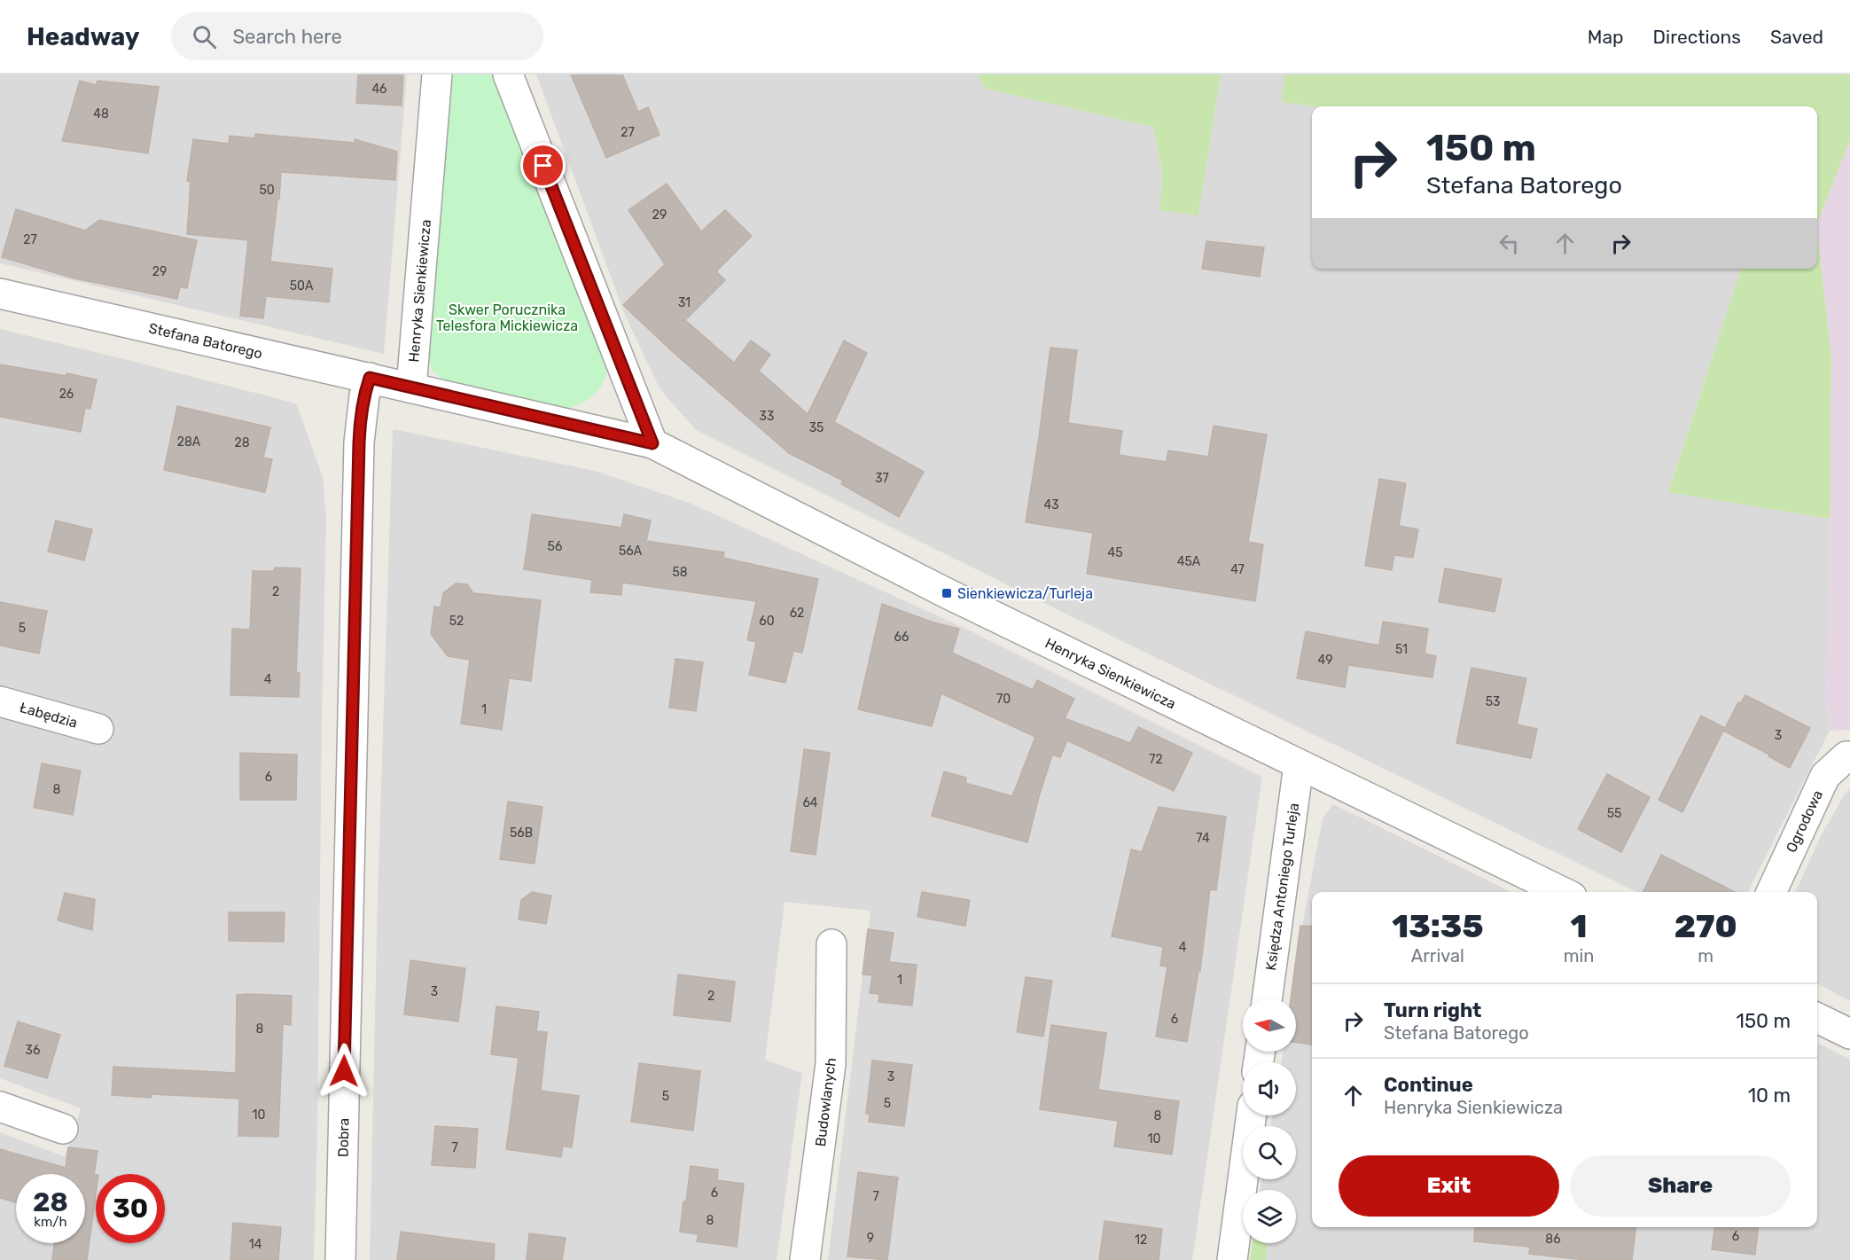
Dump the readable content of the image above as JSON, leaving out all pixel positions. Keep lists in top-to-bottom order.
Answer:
{
  "streets": {
    "street": [
      "Henryka Sienkiewicza",
      "Stefana Batorego",
      "Łabędzia",
      "Ogrodowa",
      "Księdza Antoniego Turleja",
      "Budowlanych",
      "Dobra"
    ]
  },
  "crossings": [
    ["Henryka Sienkiewicza", "Stefana Batorego"],
    ["Henryka Sienkiewicza", "Księdza Antoniego Turleja"],
    ["Stefana Batorego", "Dobra"]
  ],
  "parks": ["Skwer Porucznika Telesfora Mickiewicza"],
  "places": {
    "transit": ["Sienkiewicza/Turleja"]
  },
  "house_numbers": [
    "46",
    "48",
    "27",
    "50",
    "29",
    "27",
    "29",
    "50A",
    "31",
    "26",
    "33",
    "35",
    "28A",
    "28",
    "37",
    "43",
    "56",
    "56A",
    "45",
    "45A",
    "47",
    "58",
    "2",
    "62",
    "52",
    "60",
    "5",
    "66",
    "51",
    "49",
    "4",
    "70",
    "53",
    "1",
    "3",
    "72",
    "6",
    "8",
    "64",
    "55",
    "56B",
    "74",
    "4",
    "1",
    "3",
    "2",
    "6",
    "8",
    "36",
    "3",
    "5",
    "5",
    "10",
    "8",
    "10",
    "7",
    "6",
    "7",
    "8",
    "6",
    "9",
    "86",
    "12",
    "14"
  ],
  "north": "left",
  "page": {
    "header": "Headway",
    "search": "Search here",
    "nav": ["Map", "Directions", "Saved"],
    "turn": ["150 m", "Stefana Batorego"],
    "eta": [
      "13:35",
      "Arrival",
      "1",
      "min",
      "270",
      "m"
    ],
    "list": [
      {
        "name": "Turn right",
        "note": "Stefana Batorego",
        "value": "150 m"
      },
      {
        "name": "Continue",
        "note": "Henryka Sienkiewicza",
        "value": "10 m"
      }
    ],
    "buttons": ["Exit", "Share"],
    "speed": "28 km/h",
    "limit": "30"
  }
}
